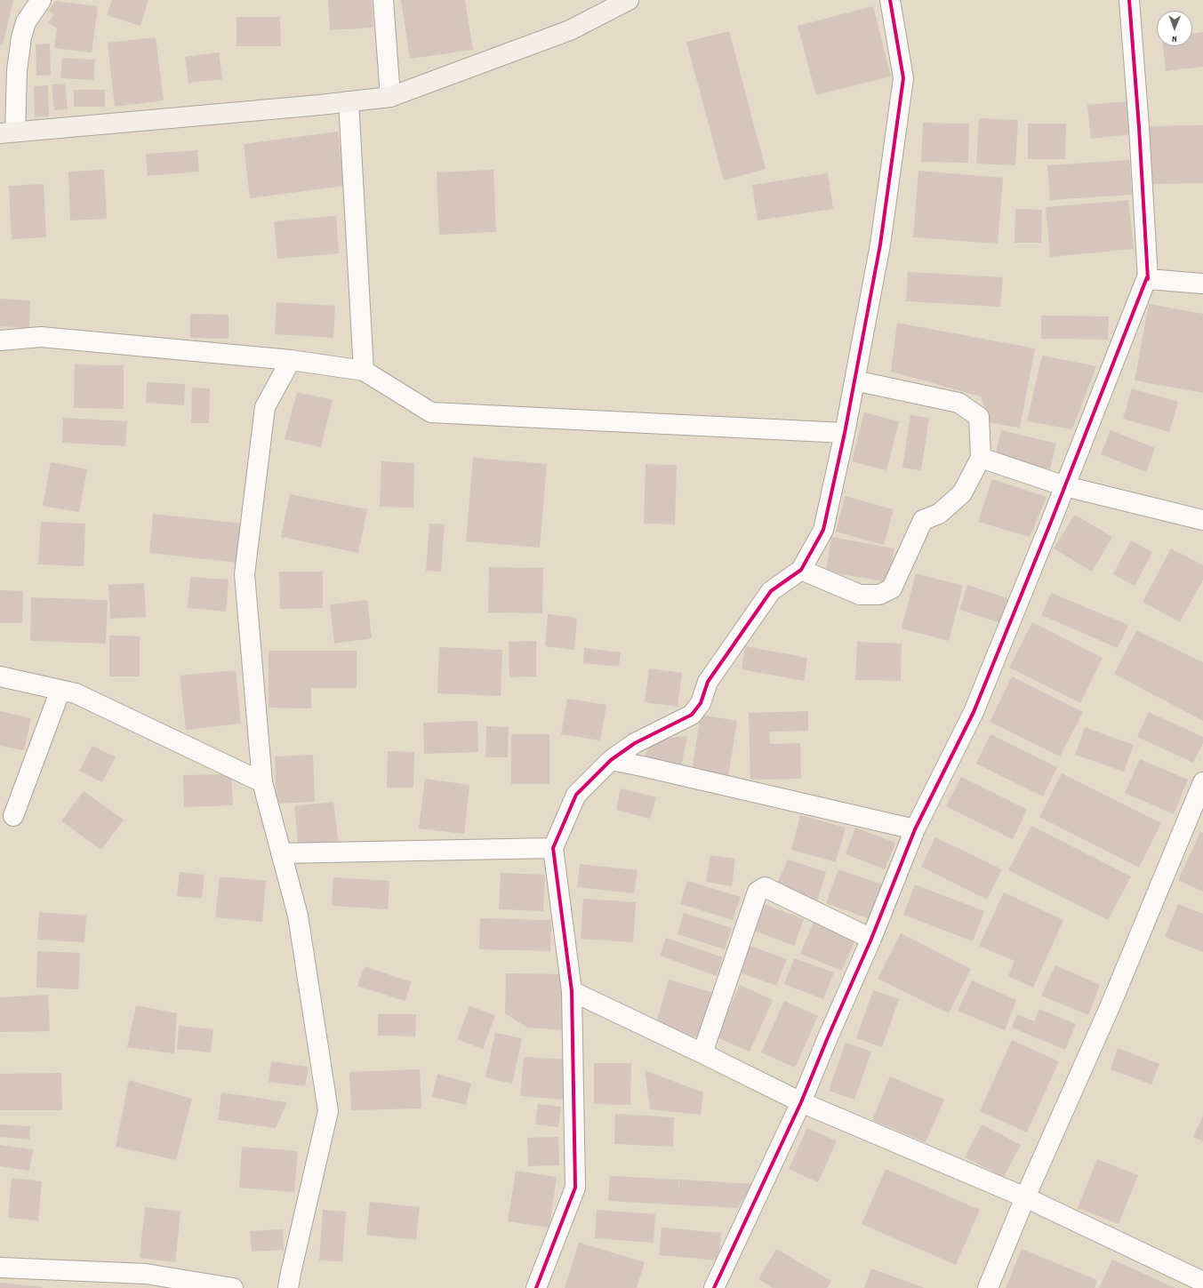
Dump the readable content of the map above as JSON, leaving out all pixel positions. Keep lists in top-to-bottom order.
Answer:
{
  "north": "bottom"
}
